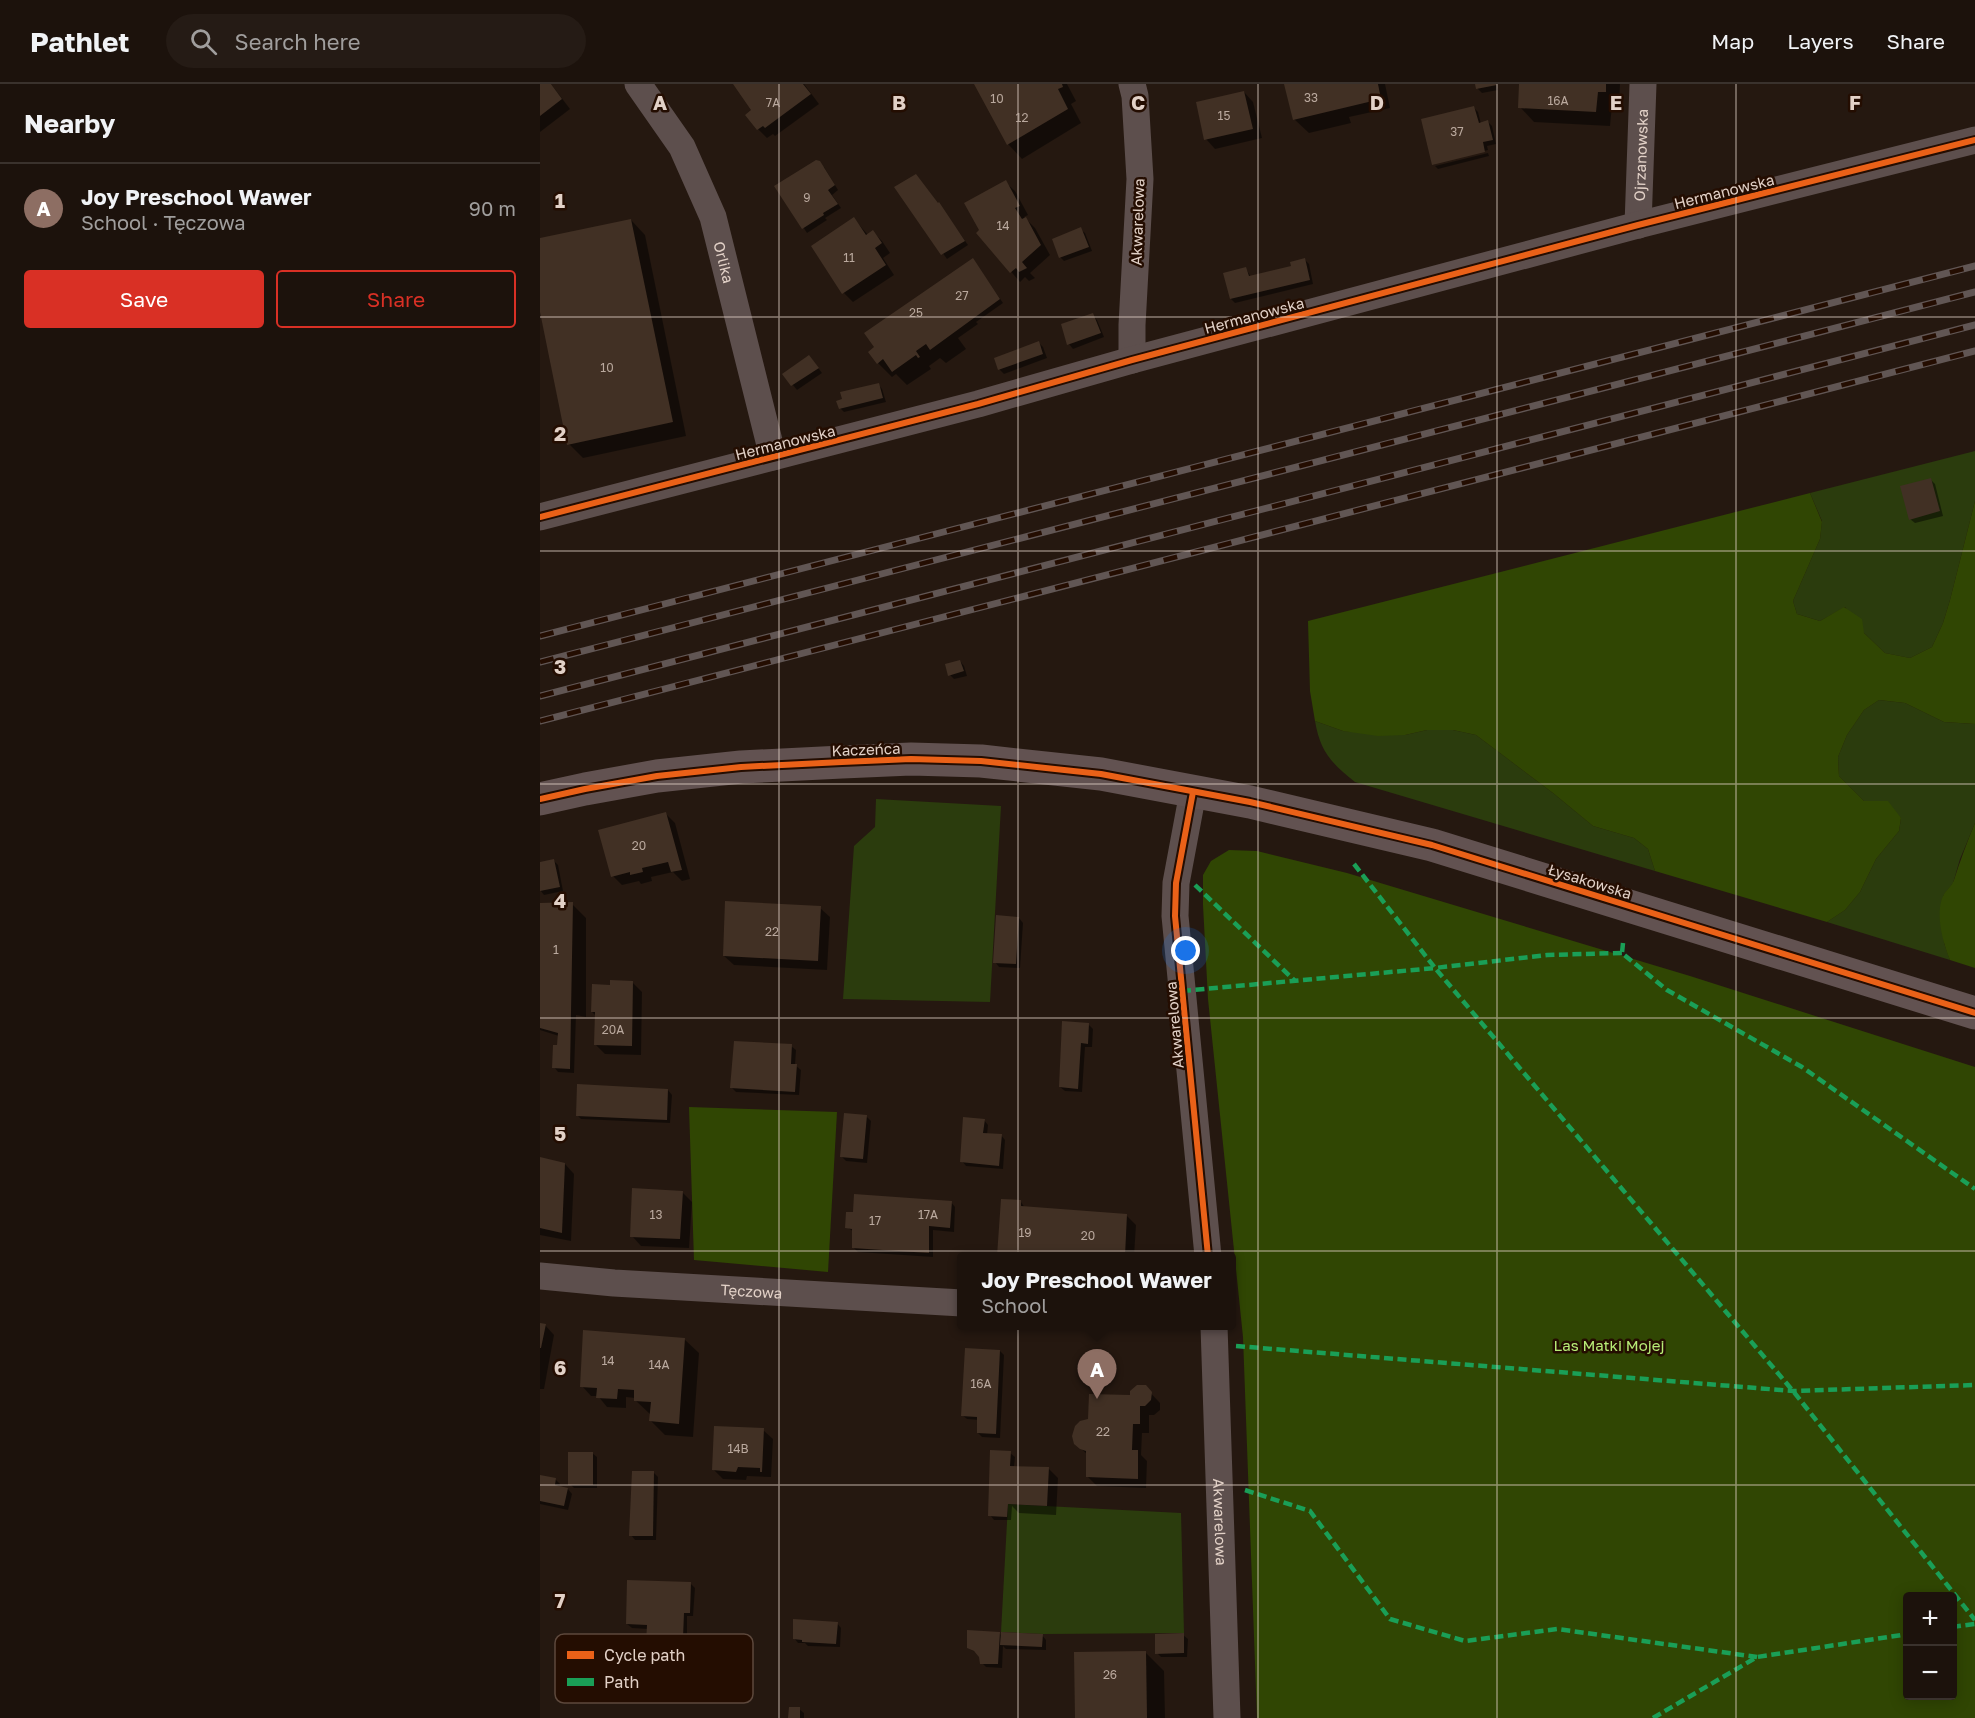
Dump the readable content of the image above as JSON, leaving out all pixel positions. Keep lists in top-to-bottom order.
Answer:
{
  "streets": {
    "street": [
      "Ojrzanowska",
      "Hermanowska",
      "Akwarelowa",
      "Orlika",
      "Kaczeńca",
      "Łysakowska",
      "Tęczowa"
    ]
  },
  "crossings": [
    ["Ojrzanowska", "Hermanowska"],
    ["Hermanowska", "Akwarelowa"],
    ["Hermanowska", "Orlika"],
    ["Akwarelowa", "Kaczeńca"],
    ["Akwarelowa", "Łysakowska"],
    ["Kaczeńca", "Łysakowska"]
  ],
  "parks": ["Las Matki Mojej"],
  "house_numbers": [
    "33",
    "10",
    "16A",
    "7A",
    "15",
    "12",
    "37",
    "9",
    "14",
    "11",
    "27",
    "25",
    "10",
    "20",
    "22",
    "1",
    "20A",
    "13",
    "17A",
    "17",
    "19",
    "20",
    "14",
    "14A",
    "16A",
    "22",
    "14B",
    "26"
  ],
  "legend": ["Cycle path", "Path"],
  "page": {
    "header": "Pathlet",
    "search": "Search here",
    "nav": ["Map", "Layers", "Share"],
    "heading": "Nearby",
    "list": [
      {
        "mark": "A",
        "name": "Joy Preschool Wawer",
        "note": "School · Tęczowa",
        "value": "90 m"
      }
    ],
    "buttons": ["Save", "Share"],
    "popup": ["Joy Preschool Wawer", "School"],
    "pins": "A",
    "map_buttons": ["+", "−"]
  },
  "grid": {
    "columns": [
      "A",
      "B",
      "C",
      "D",
      "E",
      "F"
    ],
    "rows": [
      "1",
      "2",
      "3",
      "4",
      "5",
      "6",
      "7"
    ]
  }
}
